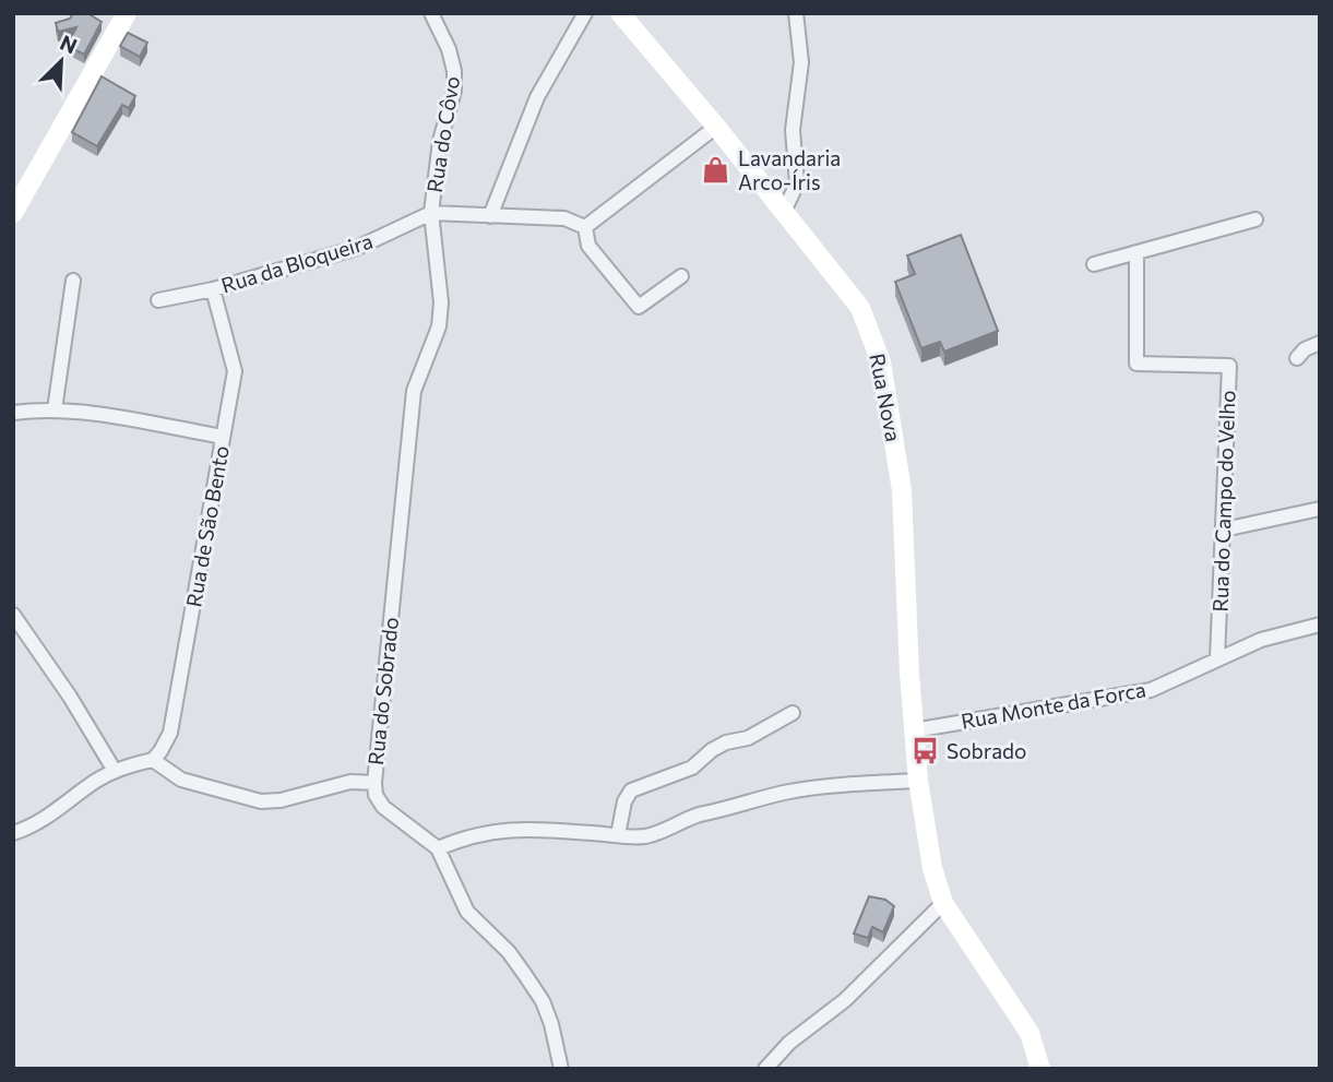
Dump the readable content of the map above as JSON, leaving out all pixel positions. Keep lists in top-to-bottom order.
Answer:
{
  "streets": {
    "street": [
      "Rua do Côvo",
      "Rua da Bloqueira",
      "Rua Nova",
      "Rua do Campo do Velho",
      "Rua de São Bento",
      "Rua do Sobrado",
      "Rua Monte da Forca"
    ]
  },
  "crossings": [
    ["Rua do Côvo", "Rua da Bloqueira"],
    ["Rua do Côvo", "Rua do Sobrado"],
    ["Rua da Bloqueira", "Rua de São Bento"],
    ["Rua Nova", "Rua Monte da Forca"],
    ["Rua do Campo do Velho", "Rua Monte da Forca"],
    ["Rua de São Bento", "Rua do Sobrado"]
  ],
  "places": {
    "shop": ["Lavandaria Arco-Íris"],
    "bus stop": ["Sobrado"]
  },
  "north": "top right"
}
